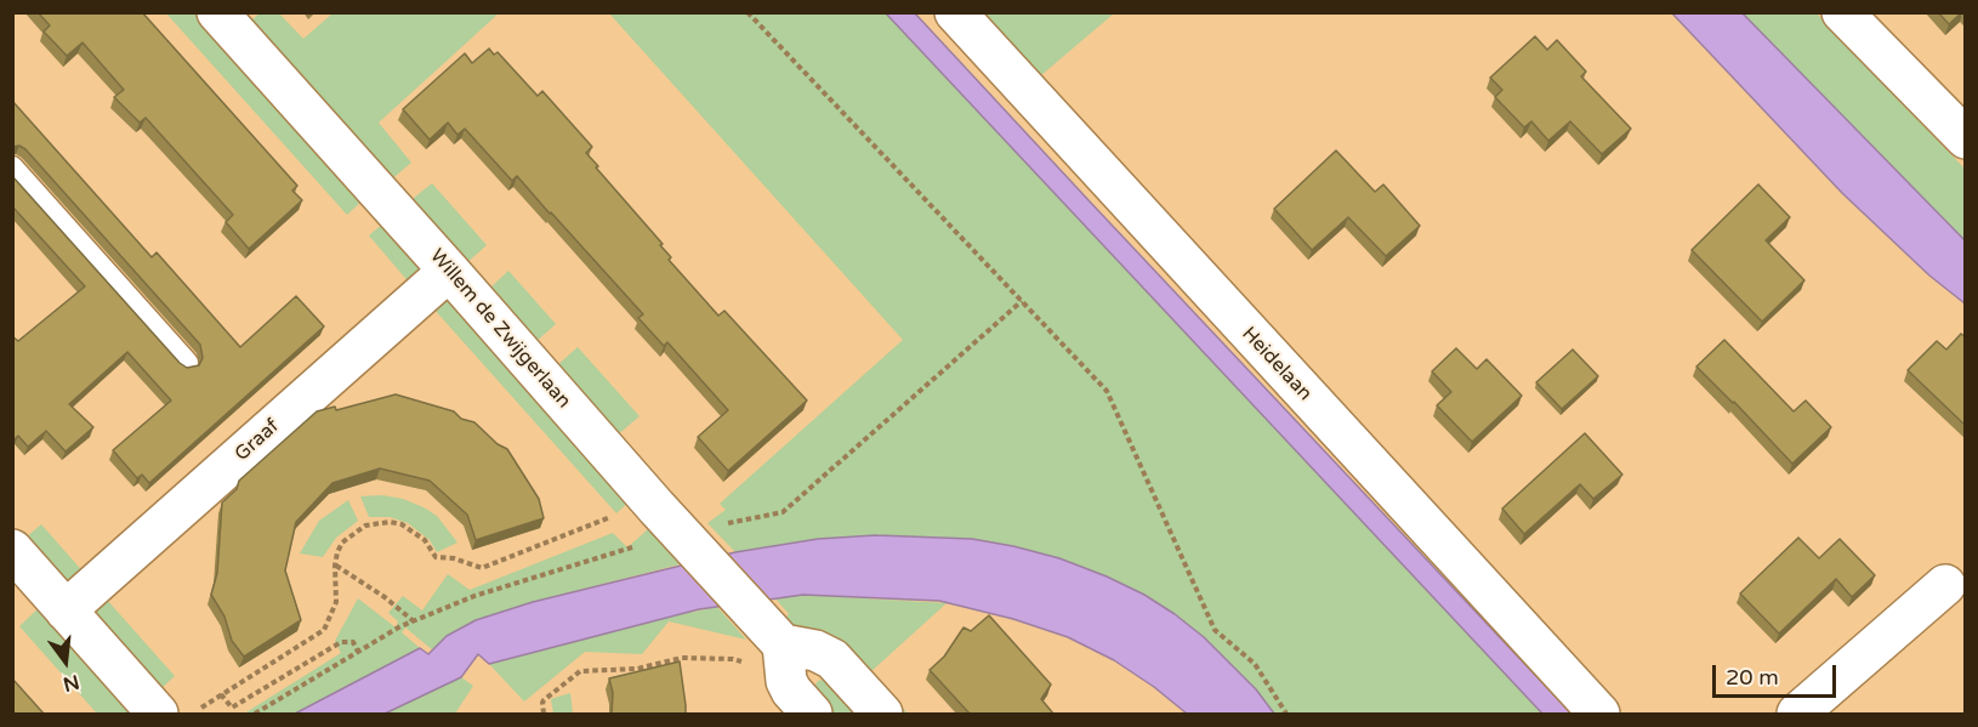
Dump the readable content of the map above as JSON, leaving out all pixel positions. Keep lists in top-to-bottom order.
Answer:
{
  "streets": {
    "street": ["Willem de Zwijgerlaan", "Heidelaan", "Graaf"]
  },
  "crossings": [
    ["Willem de Zwijgerlaan", "Graaf"]
  ],
  "scale_bar": "20 m",
  "north": "bottom"
}
